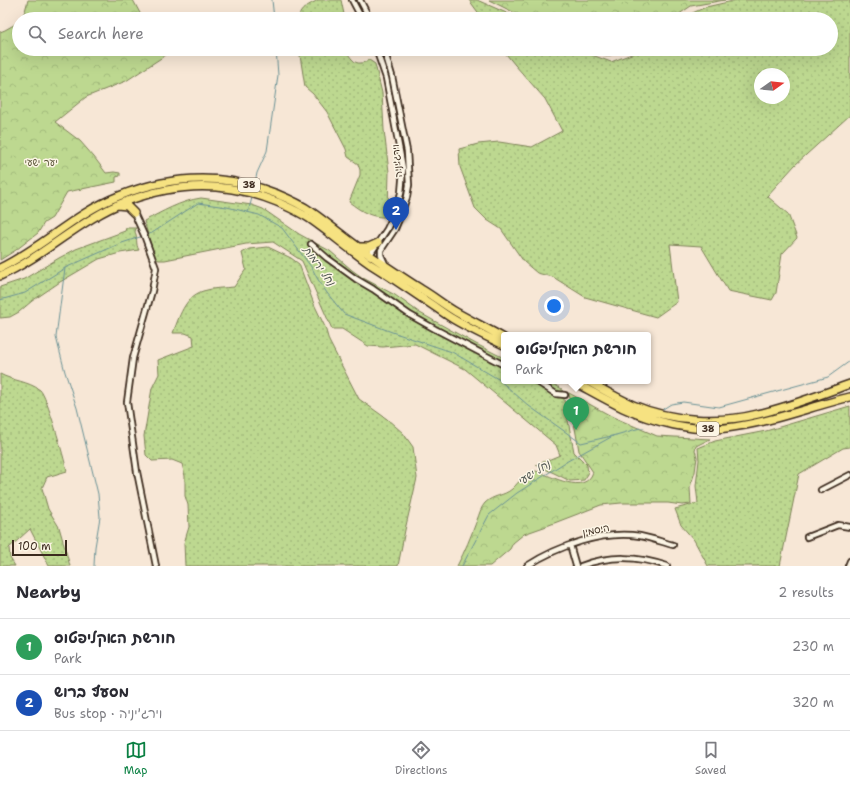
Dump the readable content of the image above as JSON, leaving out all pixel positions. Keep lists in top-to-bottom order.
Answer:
{
  "streets": {
    "highway": ["38"],
    "street": ["וירג'יניה", "היסמין"]
  },
  "crossings": [
    ["וירג'יניה", "38"]
  ],
  "water": ["נחל ירמות", "נחל ישעי"],
  "parks": ["יער ישעי"],
  "scale_bar": "100 m",
  "north": "right",
  "page": {
    "search": "Search here",
    "pins": ["2", "1"],
    "popup": ["חורשת האקליפטוס", "Park"],
    "scale": "100 m",
    "heading": ["Nearby", "2 results"],
    "list": [
      {
        "mark": "1",
        "name": "חורשת האקליפטוס",
        "note": "Park",
        "value": "230 m"
      },
      {
        "mark": "2",
        "name": "מסעף ברוש",
        "note": "Bus stop · וירג'יניה",
        "value": "320 m"
      }
    ],
    "nav": ["Map", "Directions", "Saved"]
  }
}
